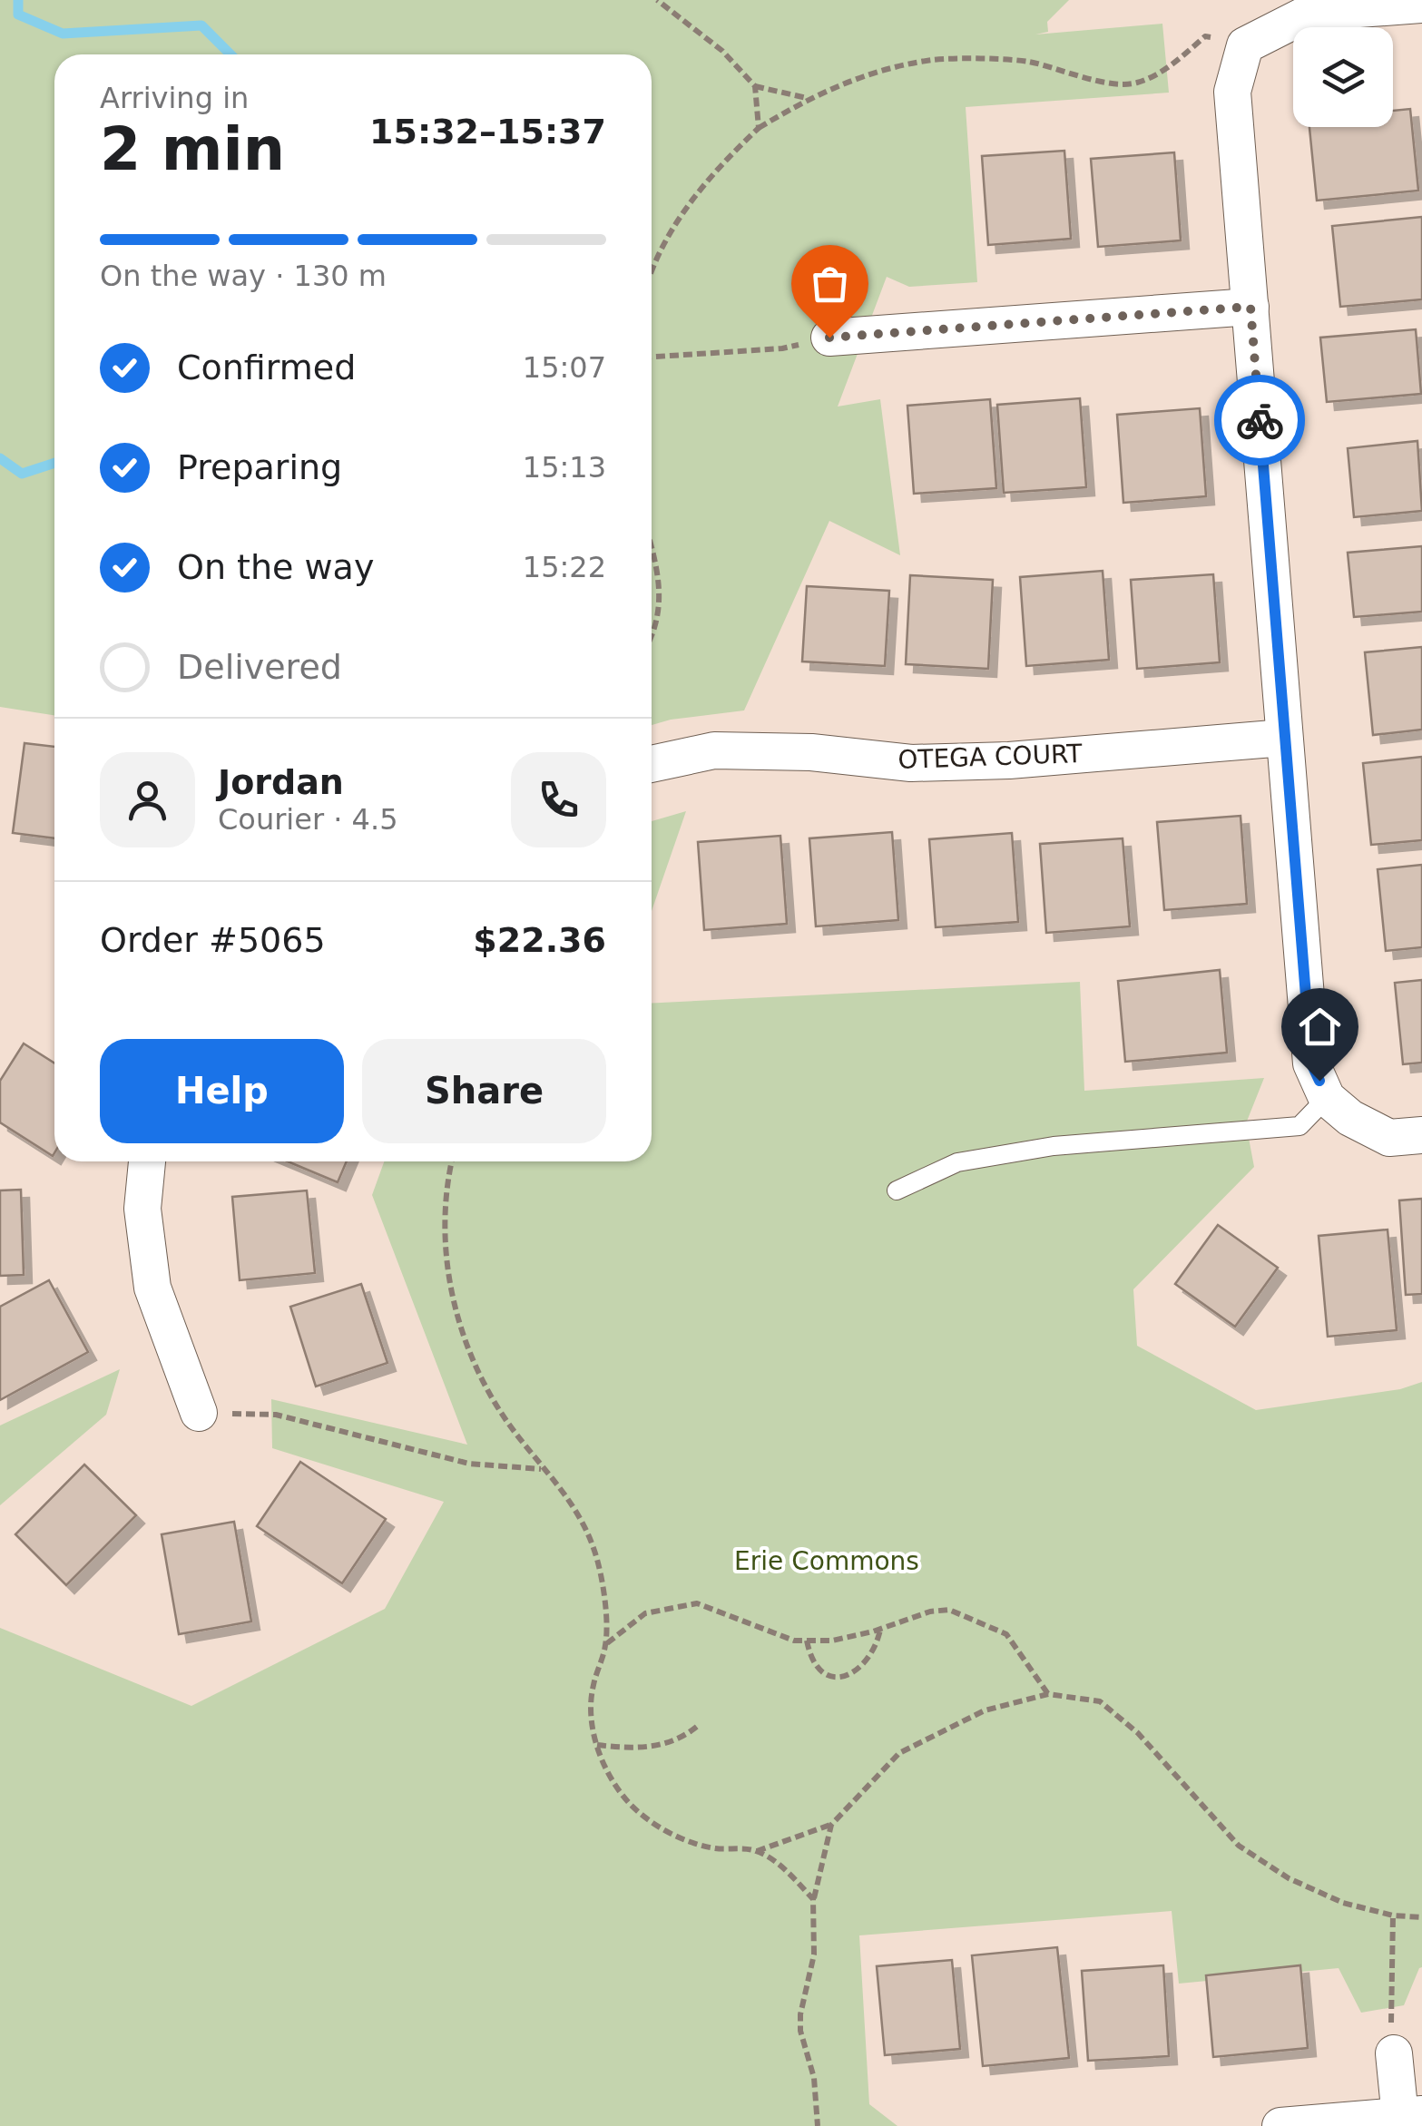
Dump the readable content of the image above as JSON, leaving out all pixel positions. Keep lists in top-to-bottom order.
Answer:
{
  "streets": {
    "street": ["OTEGA COURT"]
  },
  "parks": ["Erie Commons"],
  "page": {
    "heading": ["2 min", "Arriving in", "15:32–15:37"],
    "panel": [
      "Jordan",
      "Courier · 4.5",
      "Order #5065",
      "$22.36"
    ],
    "bar": "On the way · 130 m",
    "list": [
      ["Confirmed", "15:07"],
      ["Preparing", "15:13"],
      ["On the way", "15:22"],
      "Delivered"
    ],
    "buttons": ["Help", "Share"]
  }
}
